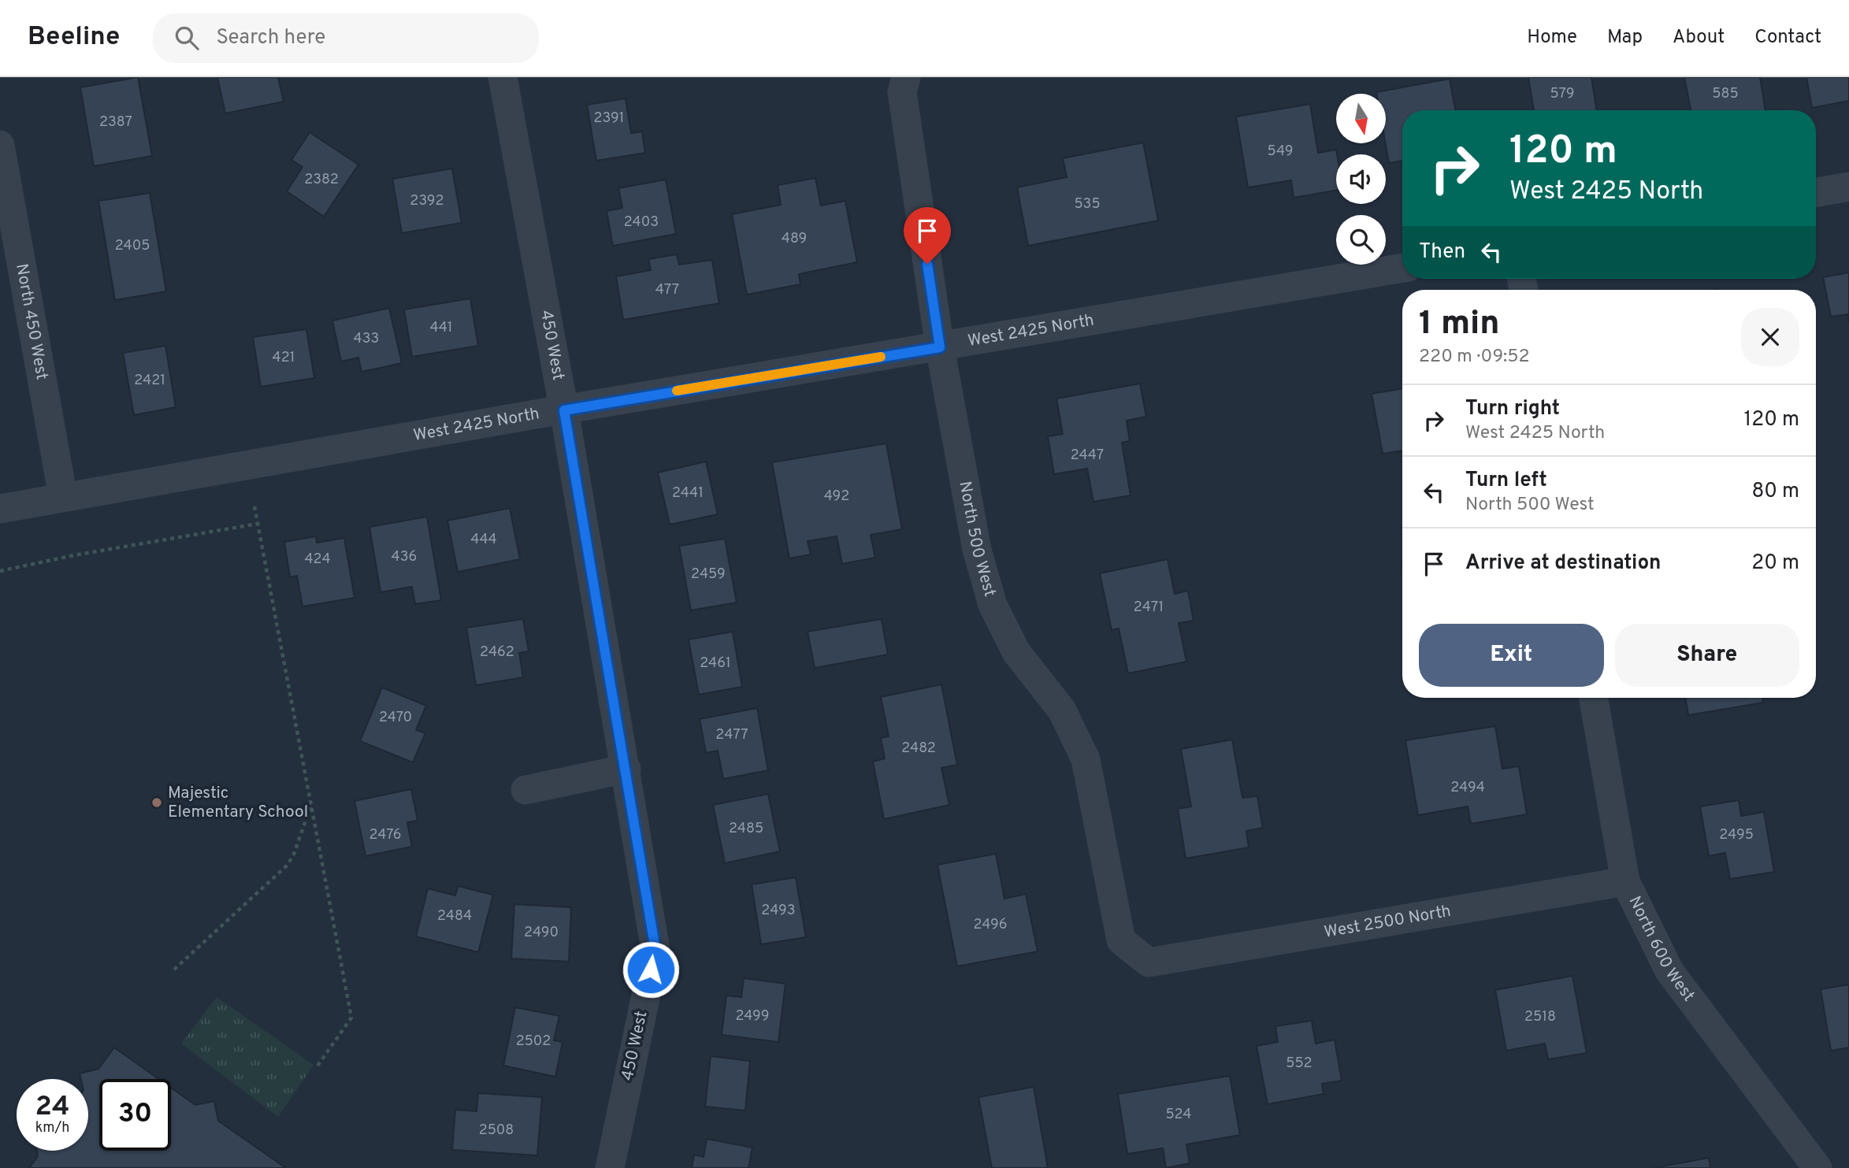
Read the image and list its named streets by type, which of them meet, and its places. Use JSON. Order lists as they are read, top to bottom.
{
  "streets": {
    "street": [
      "North 450 West",
      "West 2425 North",
      "450 West",
      "North 500 West",
      "West 2500 North",
      "North 600 West"
    ]
  },
  "crossings": [
    ["North 450 West", "West 2425 North"],
    ["West 2425 North", "450 West"],
    ["West 2425 North", "North 500 West"],
    ["North 500 West", "West 2500 North"],
    ["West 2500 North", "North 600 West"]
  ],
  "places": ["Majestic Elementary School"],
  "house_numbers": [
    "579",
    "585",
    "2391",
    "2387",
    "549",
    "2382",
    "2392",
    "535",
    "2403",
    "489",
    "2405",
    "477",
    "441",
    "433",
    "421",
    "2421",
    "2447",
    "2441",
    "492",
    "444",
    "436",
    "424",
    "2459",
    "2471",
    "2462",
    "2461",
    "2470",
    "2477",
    "2482",
    "2494",
    "2485",
    "2476",
    "2495",
    "2493",
    "2484",
    "2496",
    "2490",
    "2499",
    "2518",
    "2502",
    "552",
    "524",
    "2508"
  ],
  "north": "bottom",
  "page": {
    "header": "Beeline",
    "search": "Search here",
    "nav": [
      "Home",
      "Map",
      "About",
      "Contact"
    ],
    "turn": ["120 m", "West 2425 North"],
    "then": "Then",
    "heading": ["1 min", "220 m · 09:52"],
    "list": [
      {
        "name": "Turn right",
        "note": "West 2425 North",
        "value": "120 m"
      },
      {
        "name": "Turn left",
        "note": "North 500 West",
        "value": "80 m"
      },
      {
        "name": "Arrive at destination",
        "value": "20 m"
      }
    ],
    "buttons": ["Exit", "Share"],
    "speed": "24 km/h",
    "limit": "30"
  }
}
